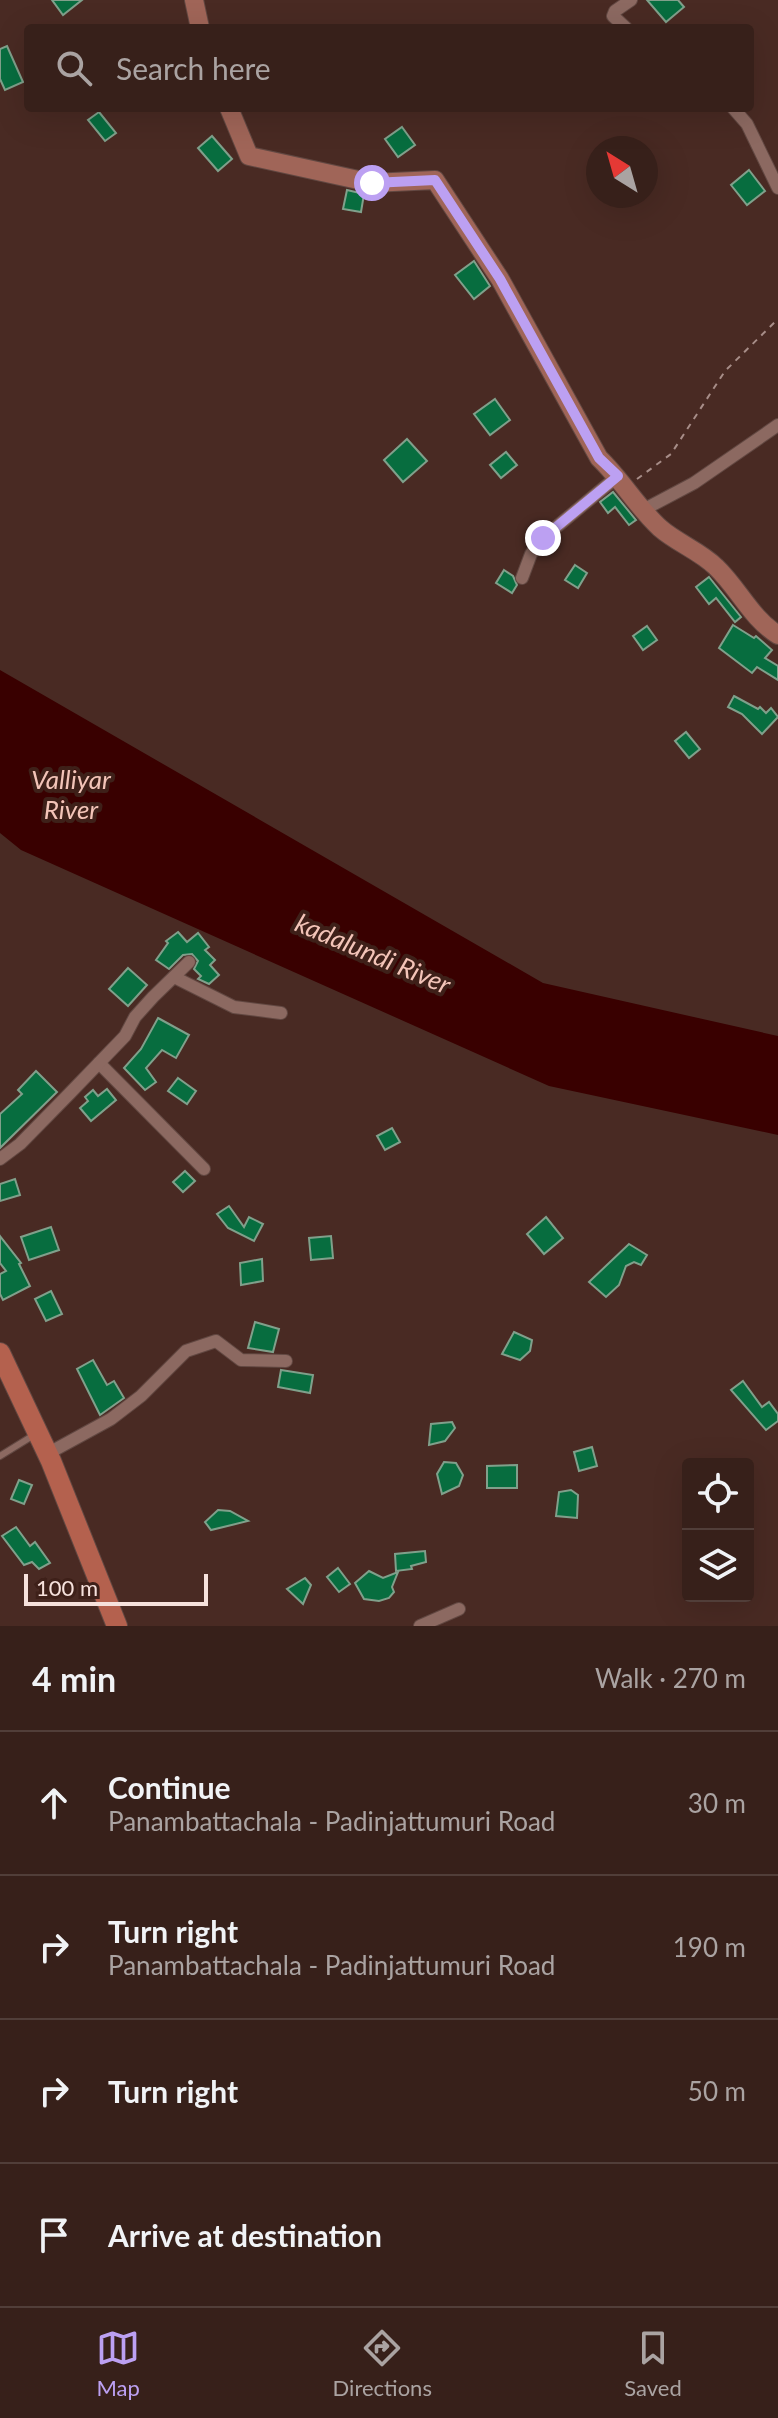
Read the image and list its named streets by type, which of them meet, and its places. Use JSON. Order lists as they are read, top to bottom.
{
  "water": ["Valliyar River", "kadalundi River"],
  "scale_bar": "100 m",
  "north": "top left",
  "page": {
    "search": "Search here",
    "scale": "100 m",
    "heading": ["4 min", "Walk · 270 m"],
    "list": [
      ["Continue", "Panambattachala - Padinjattumuri Road", "30 m"],
      ["Turn right", "Panambattachala - Padinjattumuri Road", "190 m"],
      ["Turn right", "50 m"],
      "Arrive at destination"
    ],
    "nav": ["Map", "Directions", "Saved"]
  }
}
